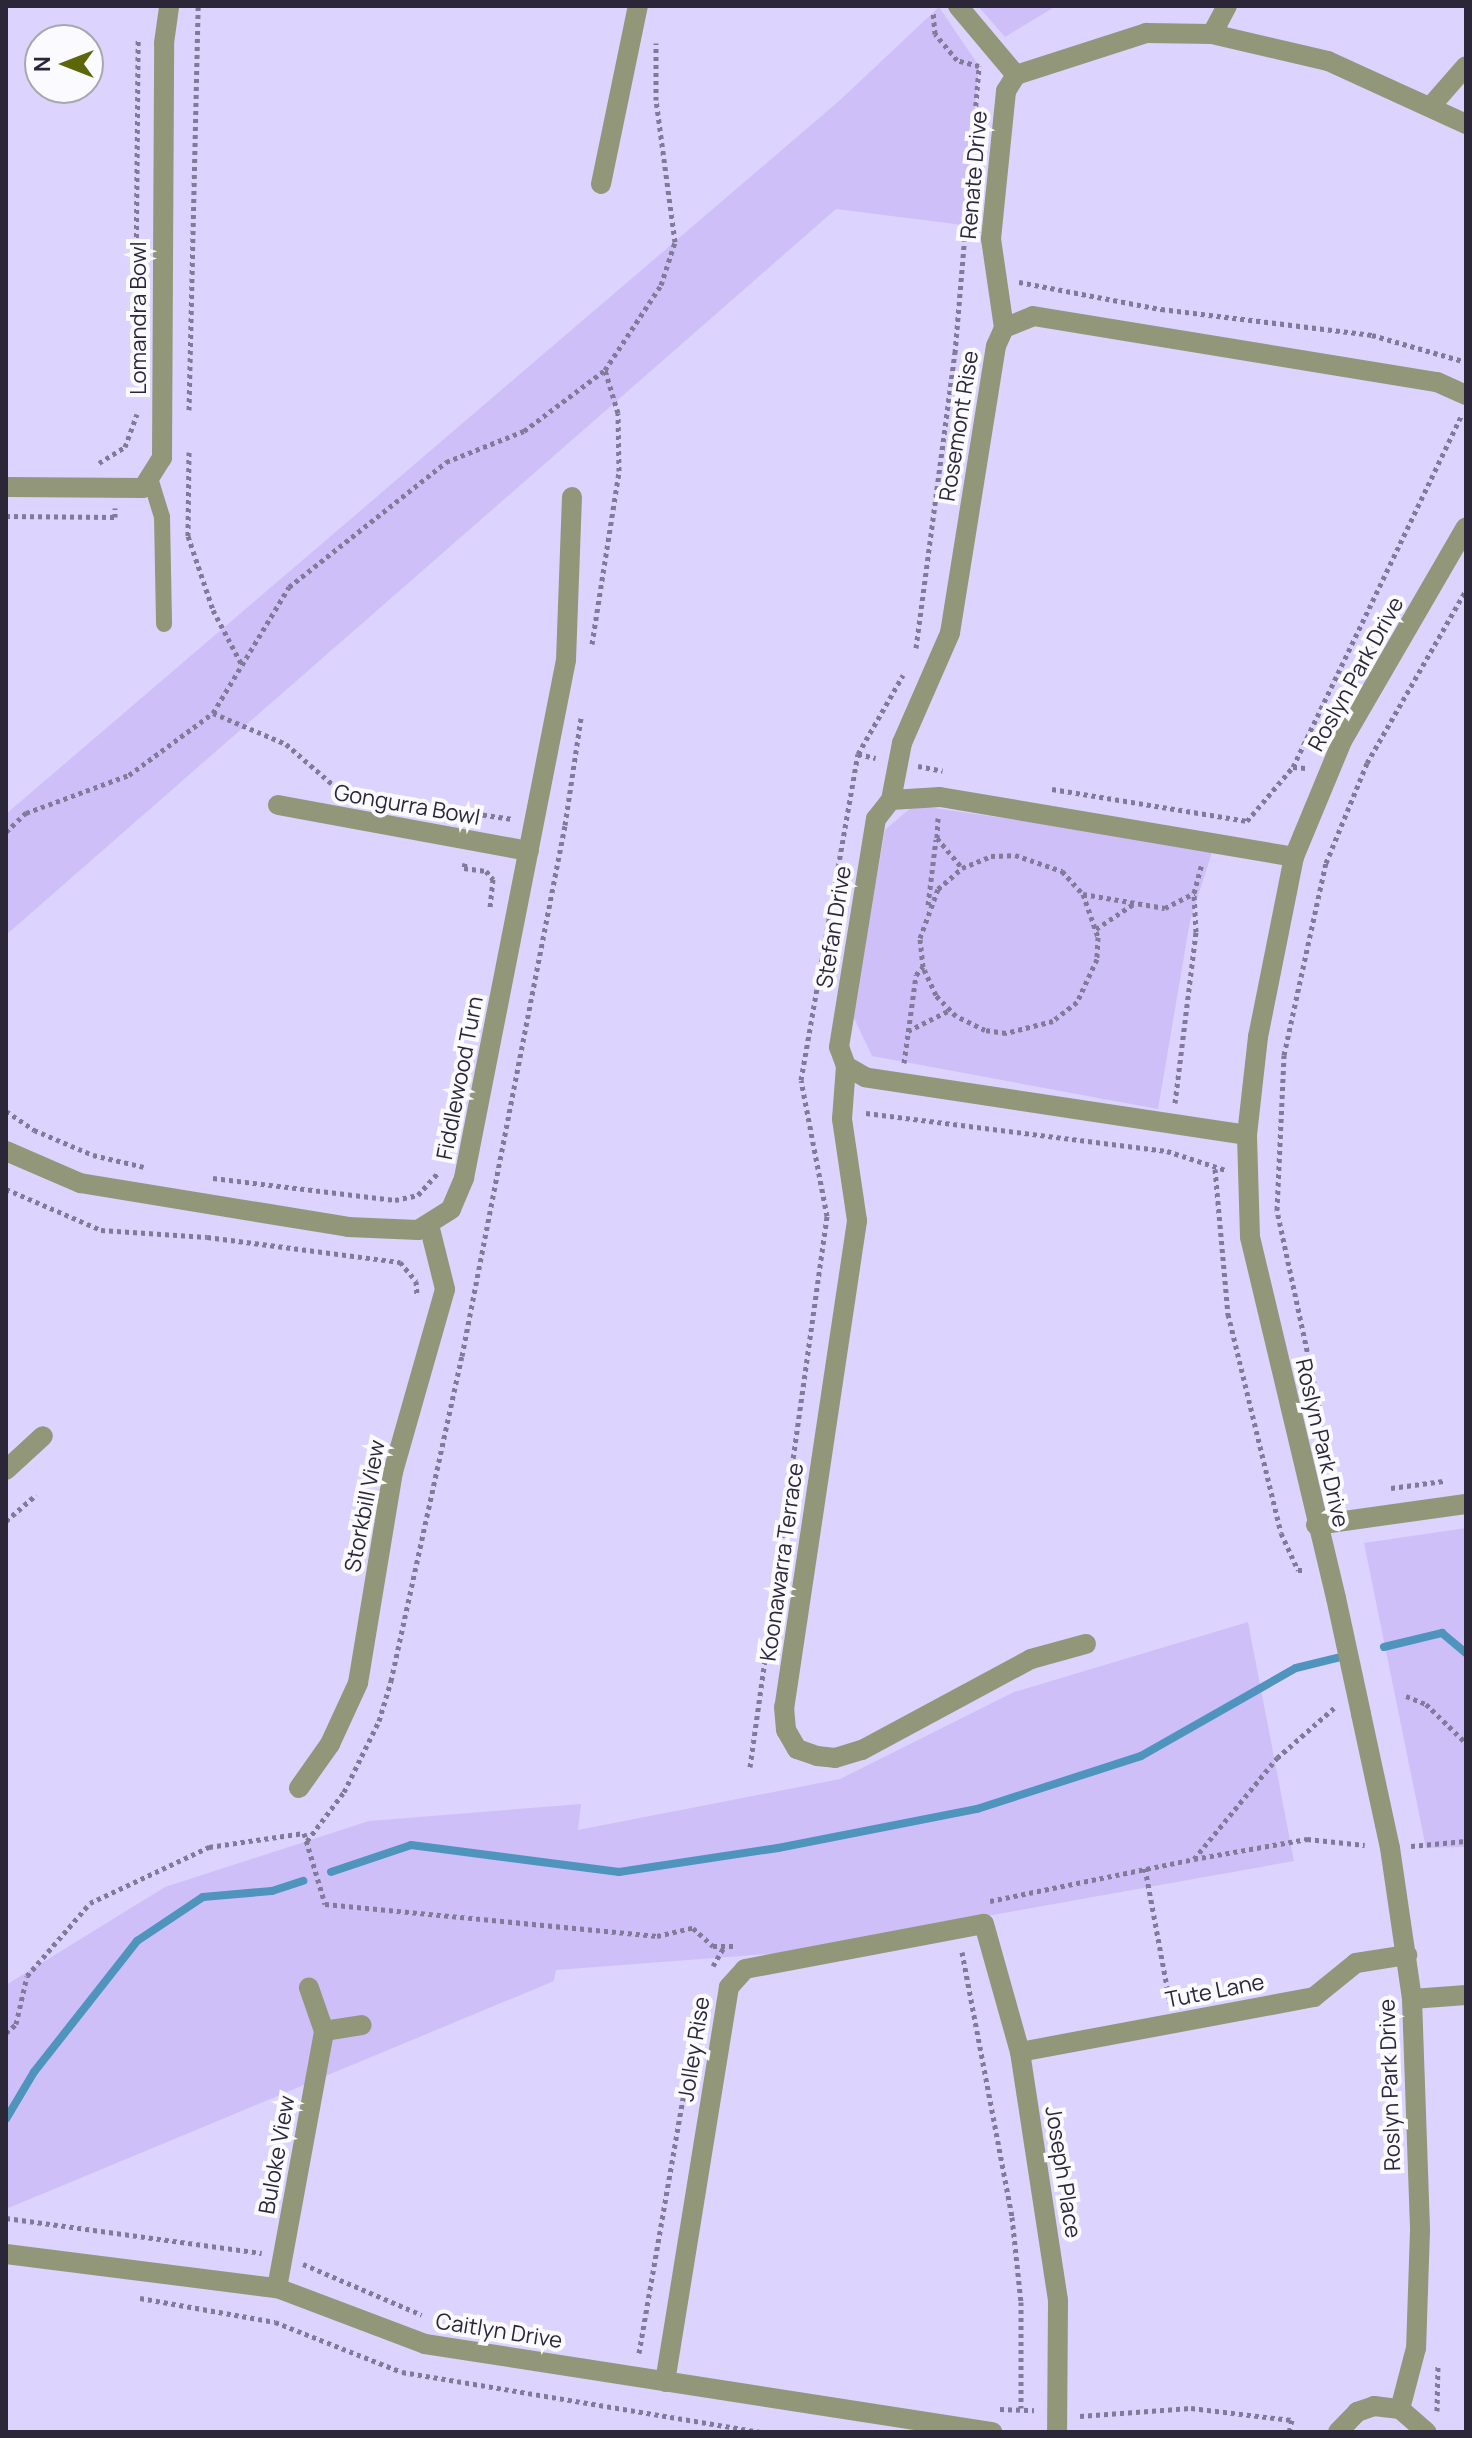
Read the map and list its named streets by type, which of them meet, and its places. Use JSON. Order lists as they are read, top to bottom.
{
  "streets": {
    "street": [
      "Renate Drive",
      "Lomandra Bowl",
      "Rosemont Rise",
      "Roslyn Park Drive",
      "Gongurra Bowl",
      "Stefan Drive",
      "Fiddlewood Turn",
      "Storkbill View",
      "Koonawarra Terrace",
      "Tute Lane",
      "Jolley Rise",
      "Buloke View",
      "Joseph Place",
      "Caitlyn Drive"
    ]
  },
  "crossings": [
    ["Renate Drive", "Rosemont Rise"],
    ["Rosemont Rise", "Stefan Drive"],
    ["Roslyn Park Drive", "Tute Lane"],
    ["Gongurra Bowl", "Fiddlewood Turn"],
    ["Stefan Drive", "Koonawarra Terrace"],
    ["Fiddlewood Turn", "Storkbill View"],
    ["Tute Lane", "Joseph Place"],
    ["Jolley Rise", "Joseph Place"],
    ["Jolley Rise", "Caitlyn Drive"],
    ["Buloke View", "Caitlyn Drive"]
  ],
  "north": "left"
}
